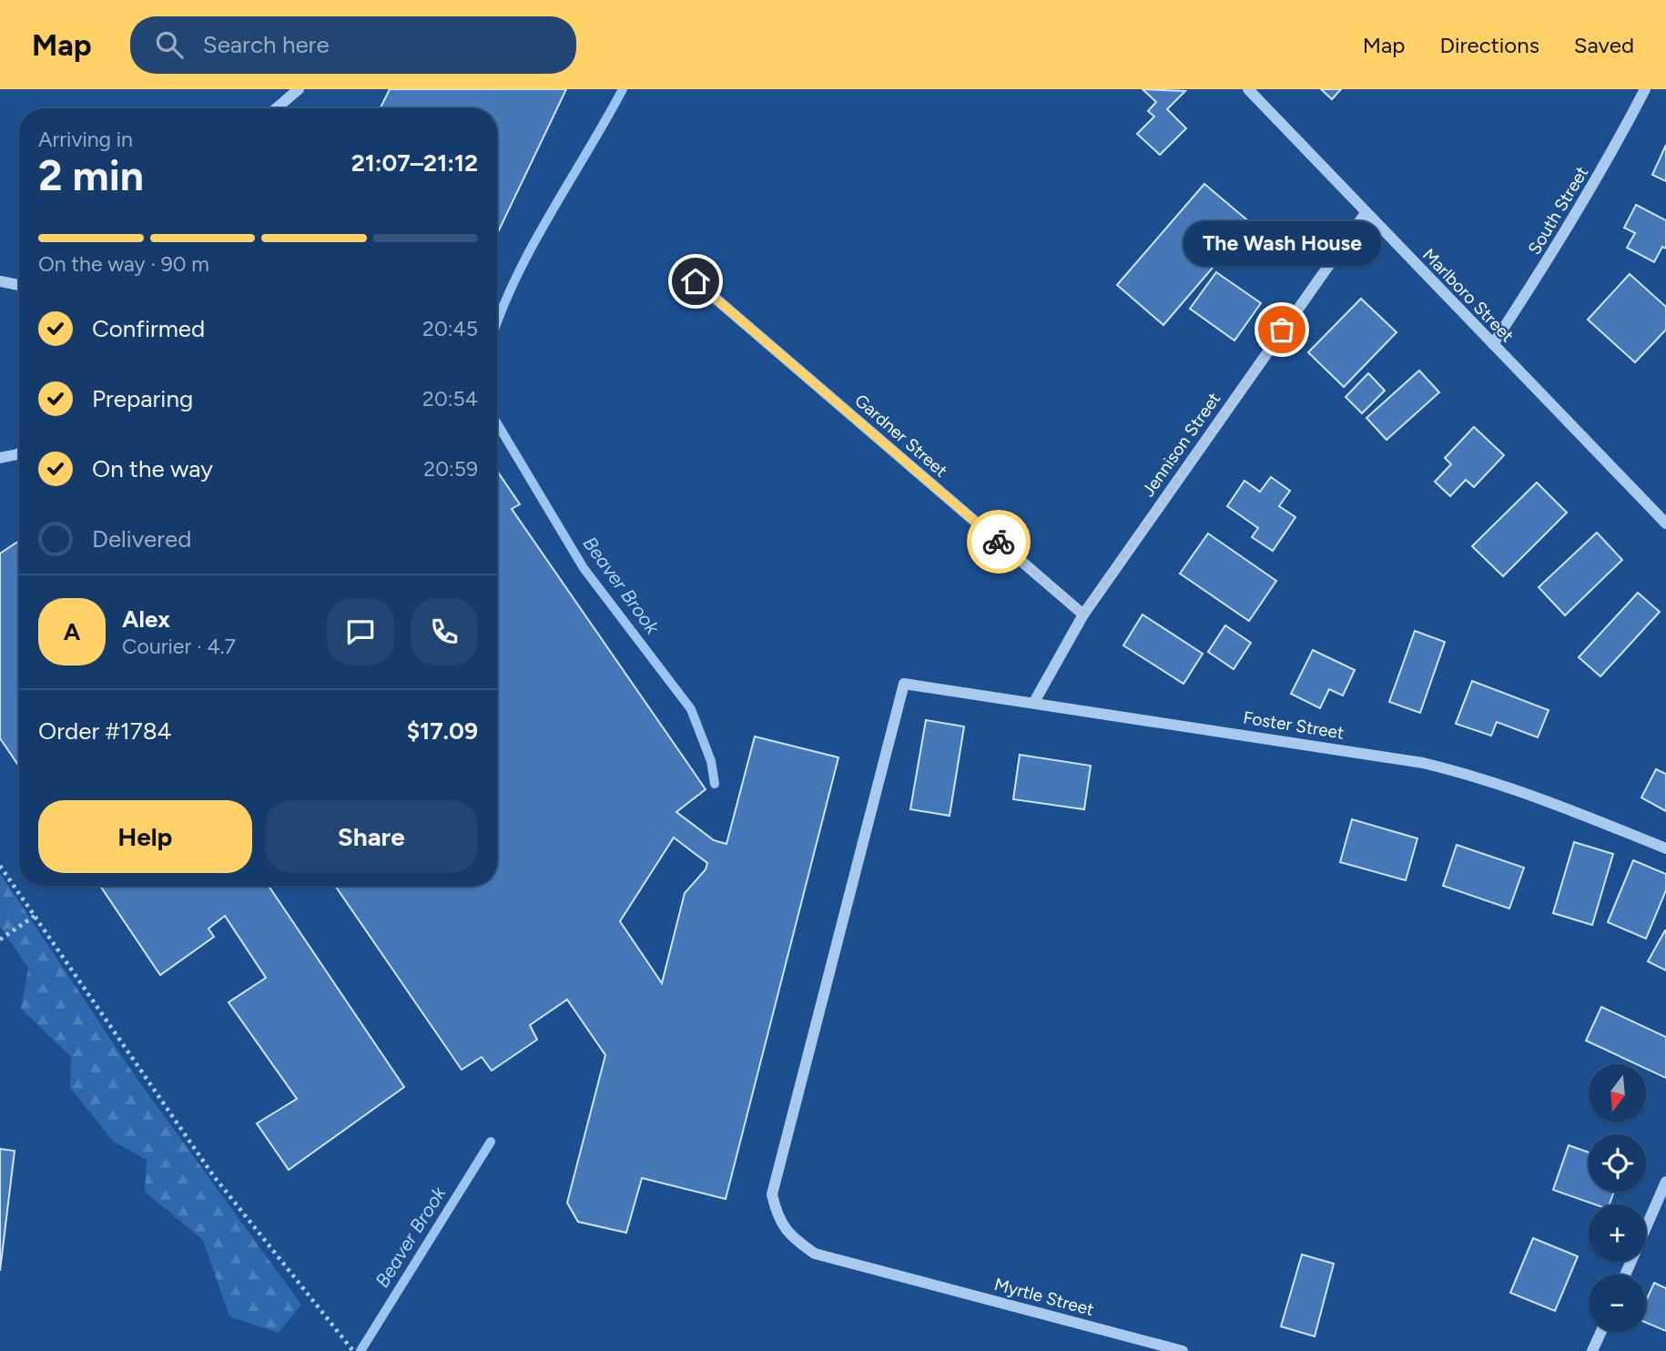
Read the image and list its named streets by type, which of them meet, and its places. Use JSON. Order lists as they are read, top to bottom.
{
  "streets": {
    "street": [
      "South Street",
      "Marlboro Street",
      "Gardner Street",
      "Jennison Street",
      "Foster Street",
      "Myrtle Street"
    ]
  },
  "crossings": [
    ["South Street", "Marlboro Street"],
    ["Marlboro Street", "Jennison Street"],
    ["Gardner Street", "Jennison Street"],
    ["Jennison Street", "Foster Street"],
    ["Foster Street", "Myrtle Street"]
  ],
  "water": ["Beaver Brook"],
  "places": ["The Wash House"],
  "north": "bottom",
  "page": {
    "header": "Map",
    "search": "Search here",
    "nav": ["Map", "Directions", "Saved"],
    "heading": ["2 min", "Arriving in", "21:07–21:12"],
    "panel": [
      "Alex",
      "Courier · 4.7",
      "Order #1784",
      "$17.09"
    ],
    "bar": "On the way · 90 m",
    "bubble": "The Wash House",
    "list": [
      ["Confirmed", "20:45"],
      ["Preparing", "20:54"],
      ["On the way", "20:59"],
      "Delivered"
    ],
    "round": "A",
    "buttons": ["Help", "Share"],
    "map_buttons": ["+", "−"]
  }
}
